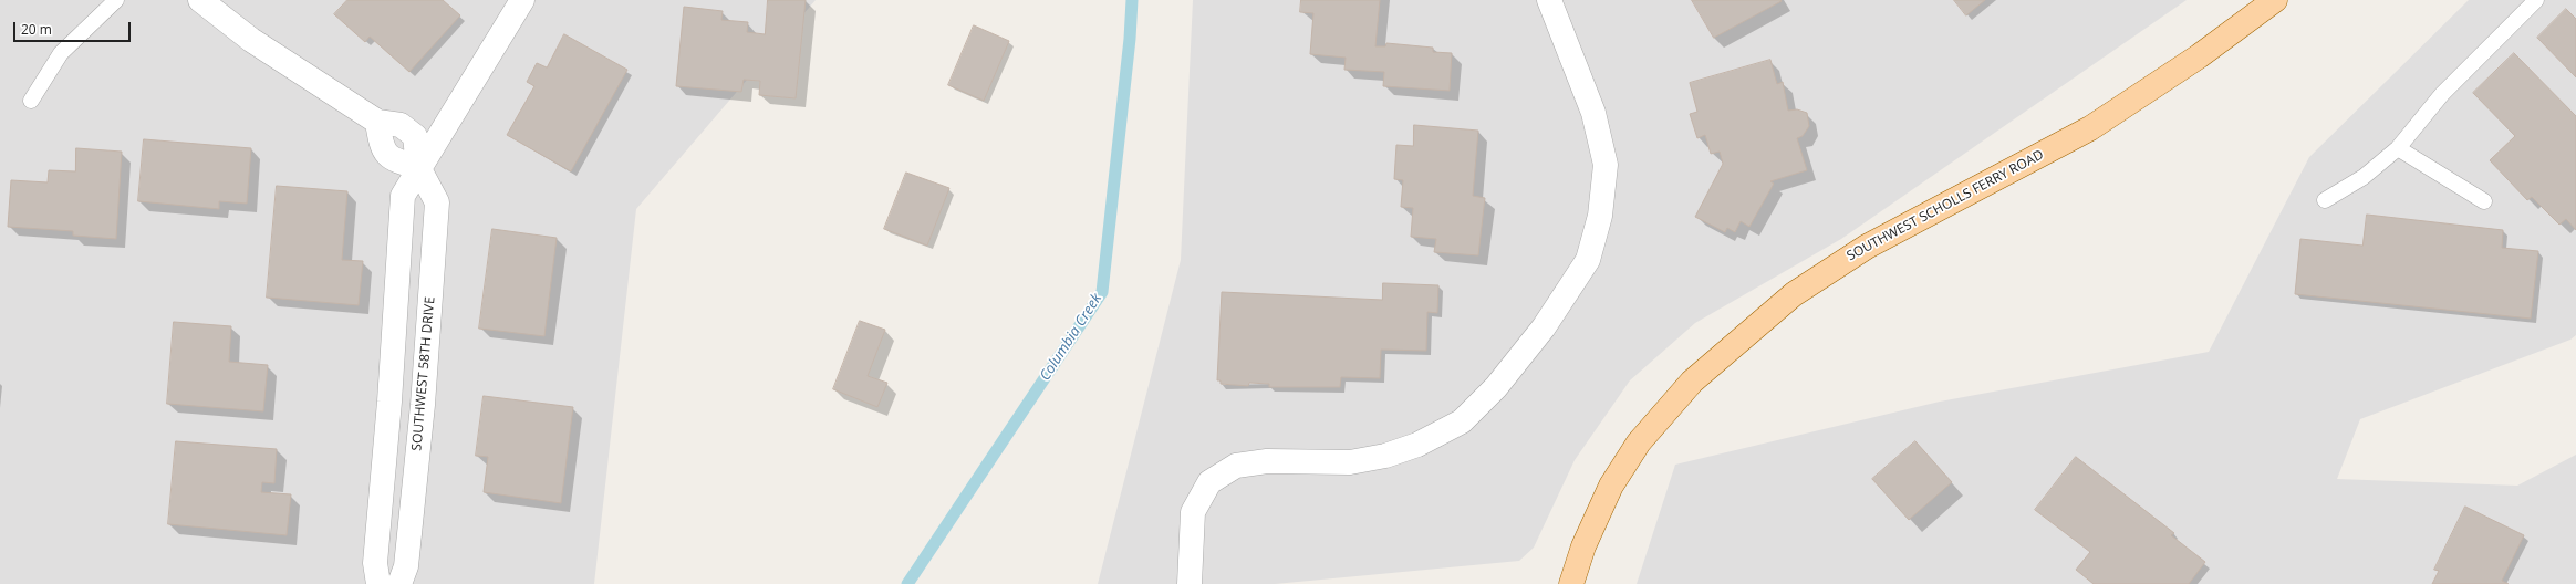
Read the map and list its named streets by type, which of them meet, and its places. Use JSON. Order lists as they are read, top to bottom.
{
  "streets": {
    "main road": ["SOUTHWEST SCHOLLS FERRY ROAD"],
    "street": ["SOUTHWEST 58TH DRIVE"]
  },
  "water": ["Columbia Creek"],
  "scale_bar": "20 m"
}
